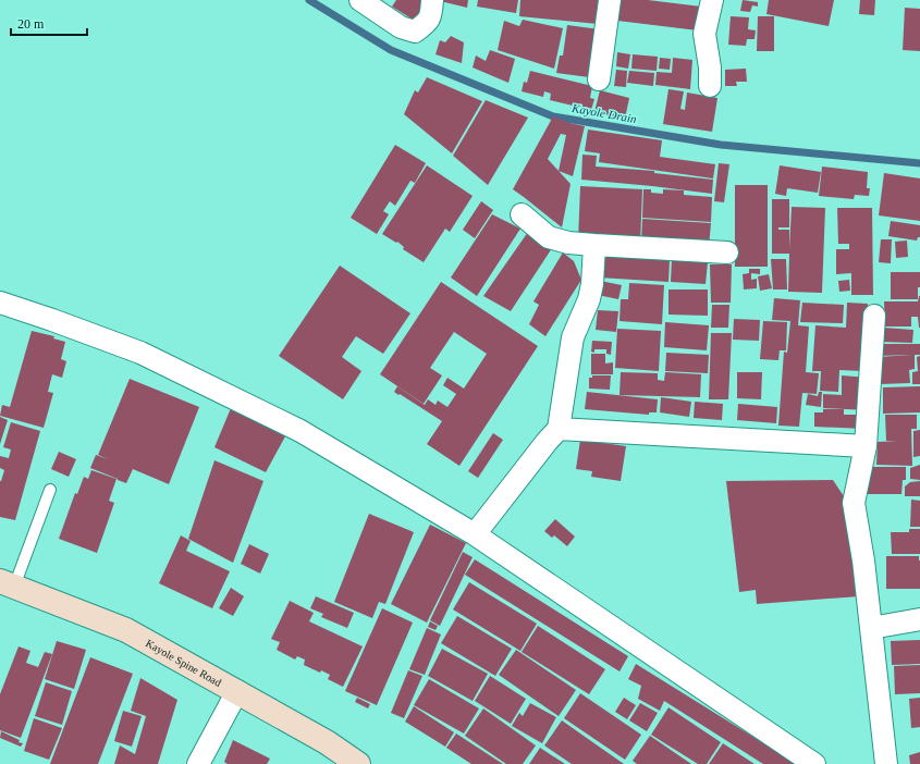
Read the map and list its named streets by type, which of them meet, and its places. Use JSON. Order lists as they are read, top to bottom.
{
  "streets": {
    "main road": ["Kayole Spine Road"]
  },
  "water": ["Kayole Drain"],
  "scale_bar": "20 m"
}
